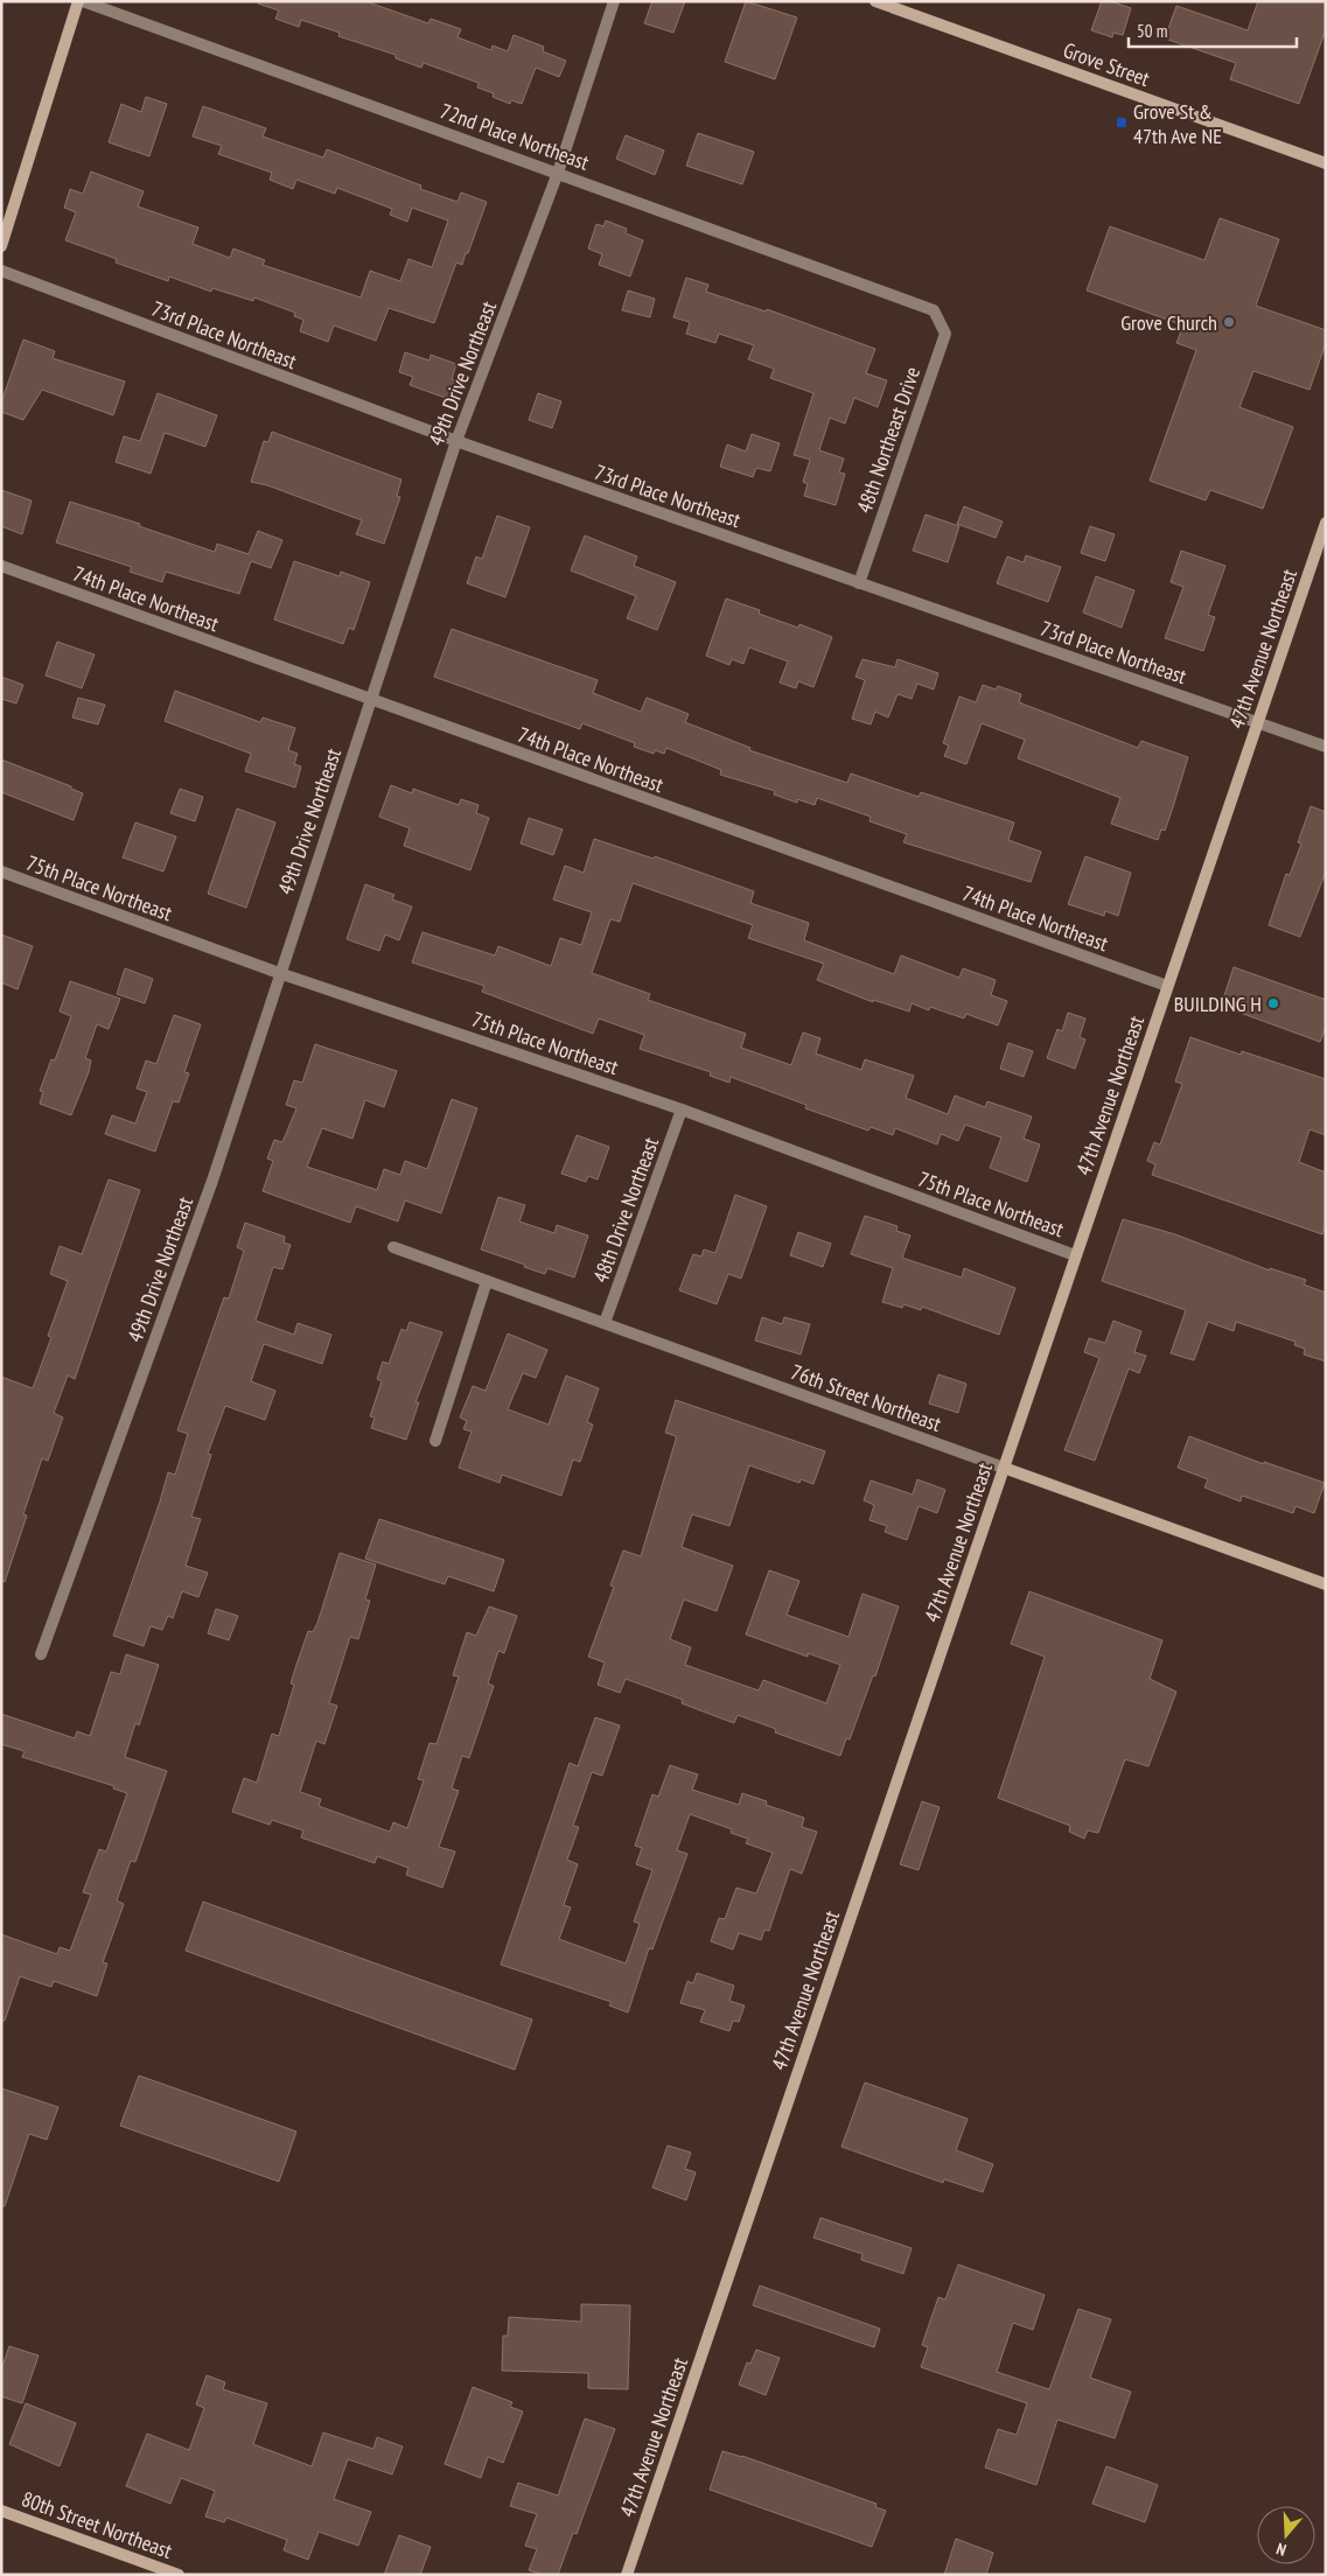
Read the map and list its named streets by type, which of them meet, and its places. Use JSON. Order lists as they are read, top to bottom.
{
  "streets": {
    "street": [
      "Grove Street",
      "72nd Place Northeast",
      "73rd Place Northeast",
      "49th Drive Northeast",
      "48th Northeast Drive",
      "74th Place Northeast",
      "47th Avenue Northeast",
      "75th Place Northeast",
      "48th Drive Northeast",
      "76th Street Northeast",
      "80th Street Northeast"
    ]
  },
  "crossings": [
    ["72nd Place Northeast", "49th Drive Northeast"],
    ["72nd Place Northeast", "48th Northeast Drive"],
    ["73rd Place Northeast", "49th Drive Northeast"],
    ["73rd Place Northeast", "48th Northeast Drive"],
    ["73rd Place Northeast", "47th Avenue Northeast"],
    ["49th Drive Northeast", "74th Place Northeast"],
    ["49th Drive Northeast", "75th Place Northeast"],
    ["74th Place Northeast", "47th Avenue Northeast"],
    ["47th Avenue Northeast", "75th Place Northeast"],
    ["47th Avenue Northeast", "76th Street Northeast"],
    ["75th Place Northeast", "48th Drive Northeast"],
    ["48th Drive Northeast", "76th Street Northeast"]
  ],
  "places": {
    "transit": ["Grove St & 47th Ave NE"],
    "other": ["Grove Church", "BUILDING H"]
  },
  "scale_bar": "50 m",
  "north": "bottom"
}
